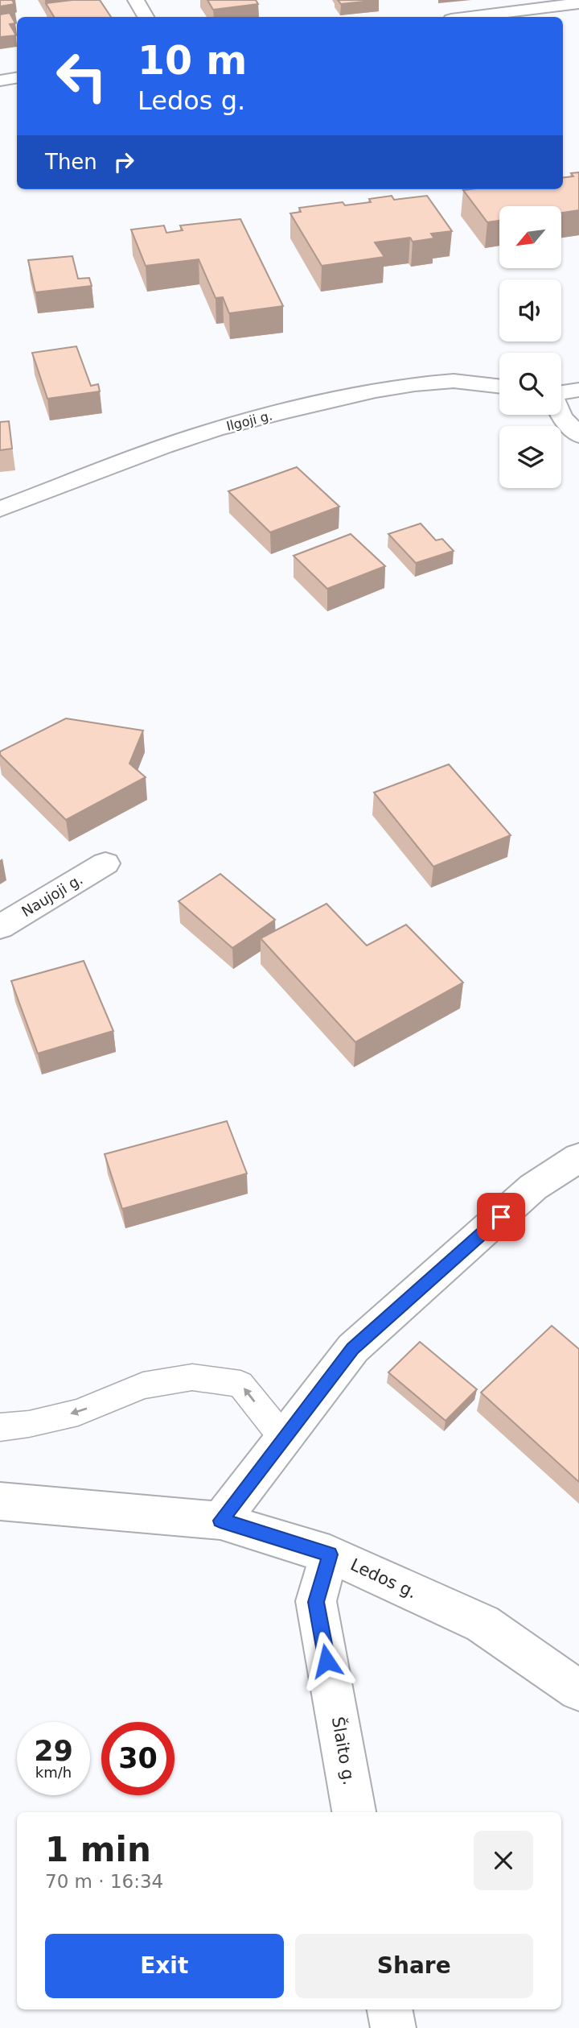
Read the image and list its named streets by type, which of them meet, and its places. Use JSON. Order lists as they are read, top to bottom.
{
  "streets": {
    "street": [
      "Ilgoji g.",
      "Naujoji g.",
      "Ledos g.",
      "Šlaito g."
    ]
  },
  "crossings": [
    ["Ledos g.", "Šlaito g."]
  ],
  "north": "bottom left",
  "page": {
    "turn": ["10 m", "Ledos g."],
    "then": "Then",
    "speed": "29 km/h",
    "limit": "30",
    "heading": ["1 min", "70 m · 16:34"],
    "buttons": ["Exit", "Share"]
  }
}
